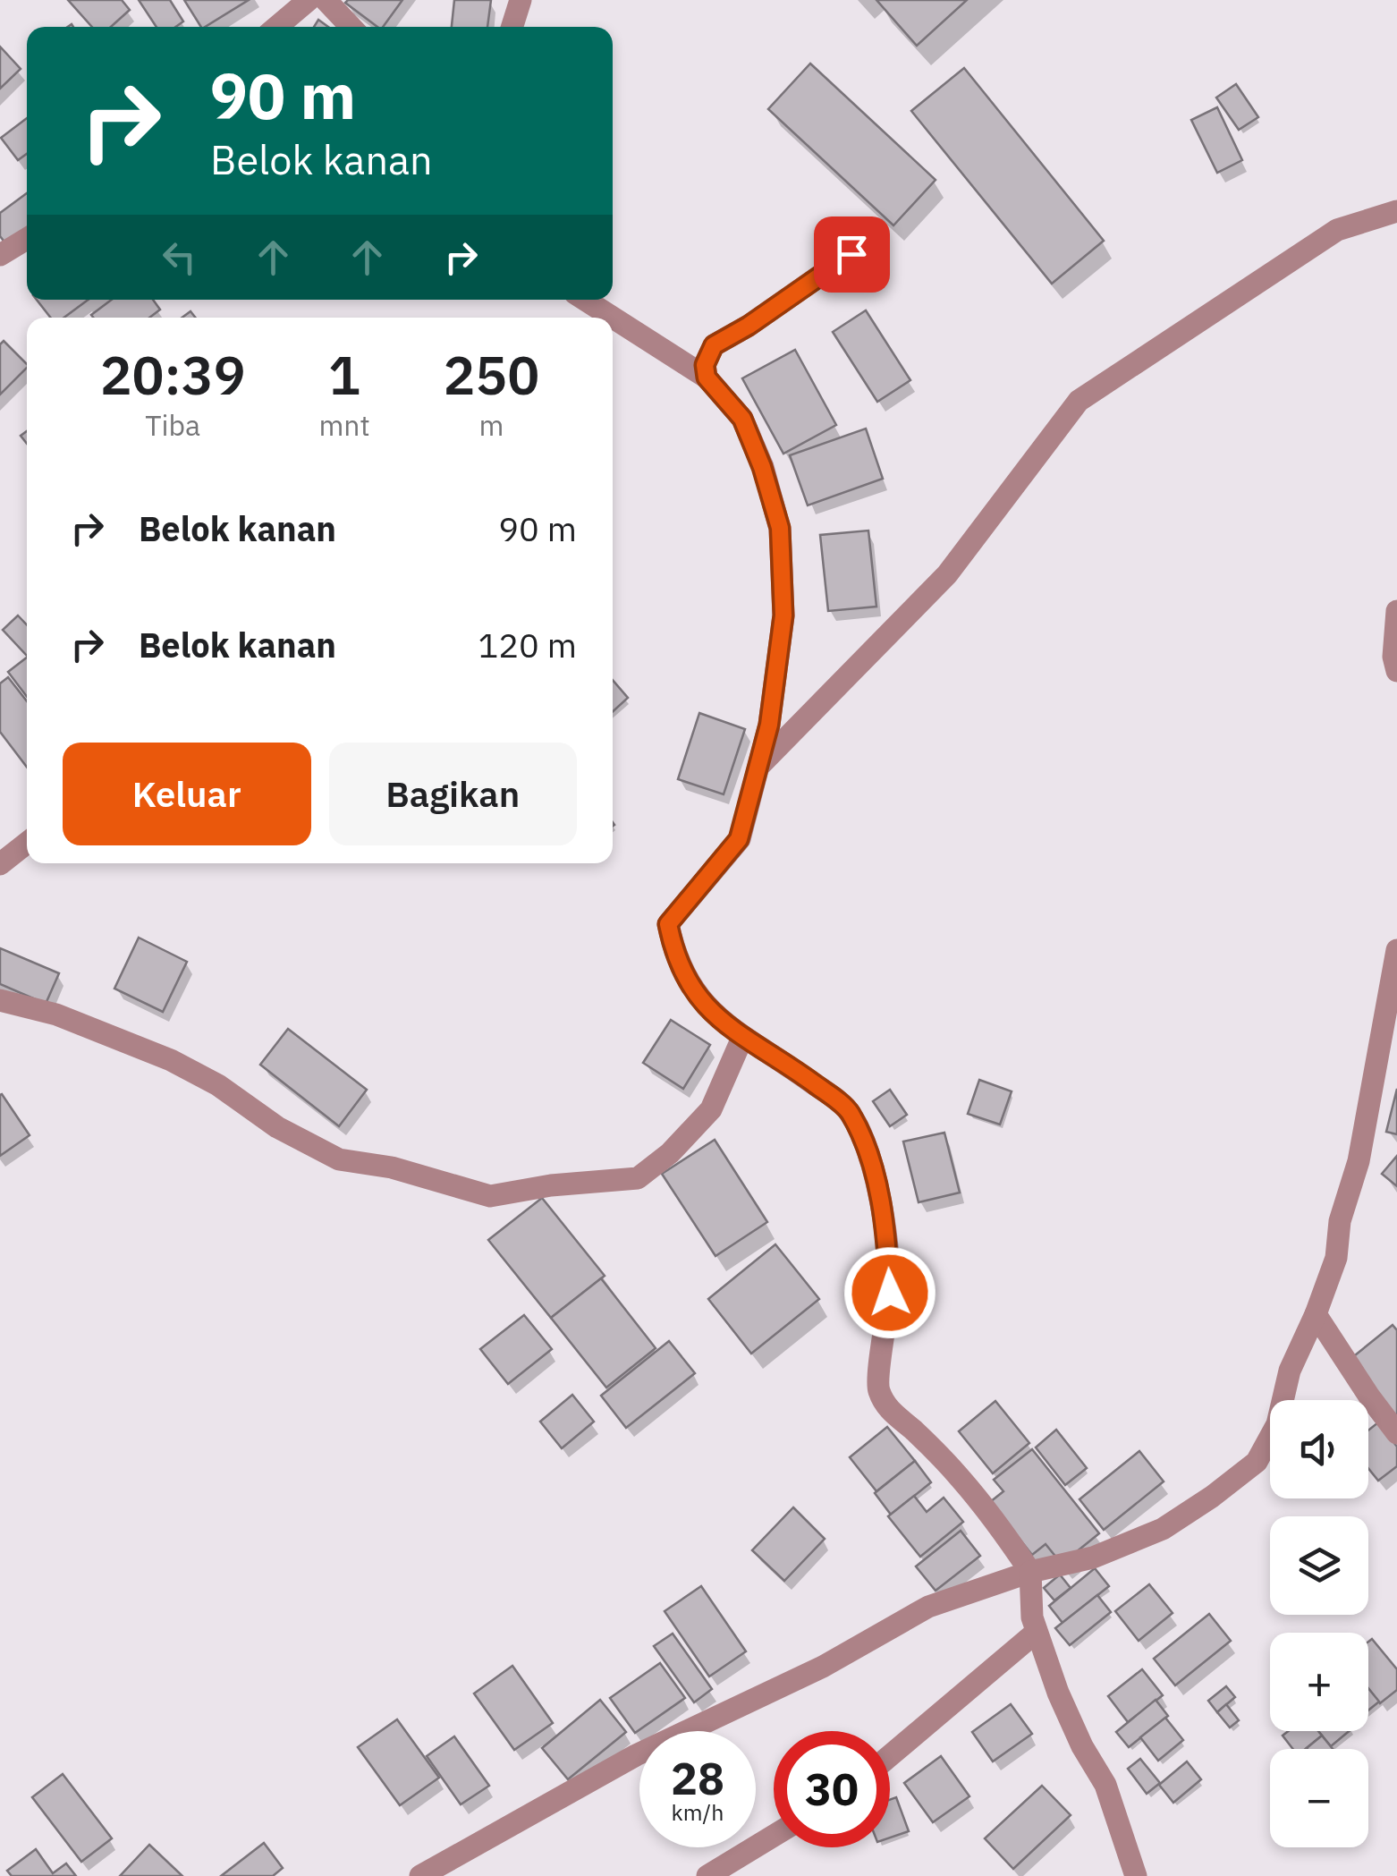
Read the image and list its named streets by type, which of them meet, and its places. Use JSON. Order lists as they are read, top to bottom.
{
  "page": {
    "turn": ["90 m", "Belok kanan"],
    "eta": [
      "20:39",
      "Tiba",
      "1",
      "mnt",
      "250",
      "m"
    ],
    "list": [
      {
        "name": "Belok kanan",
        "value": "90 m"
      },
      {
        "name": "Belok kanan",
        "value": "120 m"
      }
    ],
    "buttons": ["Keluar", "Bagikan"],
    "map_buttons": ["+", "−"],
    "speed": "28 km/h",
    "limit": "30"
  }
}
